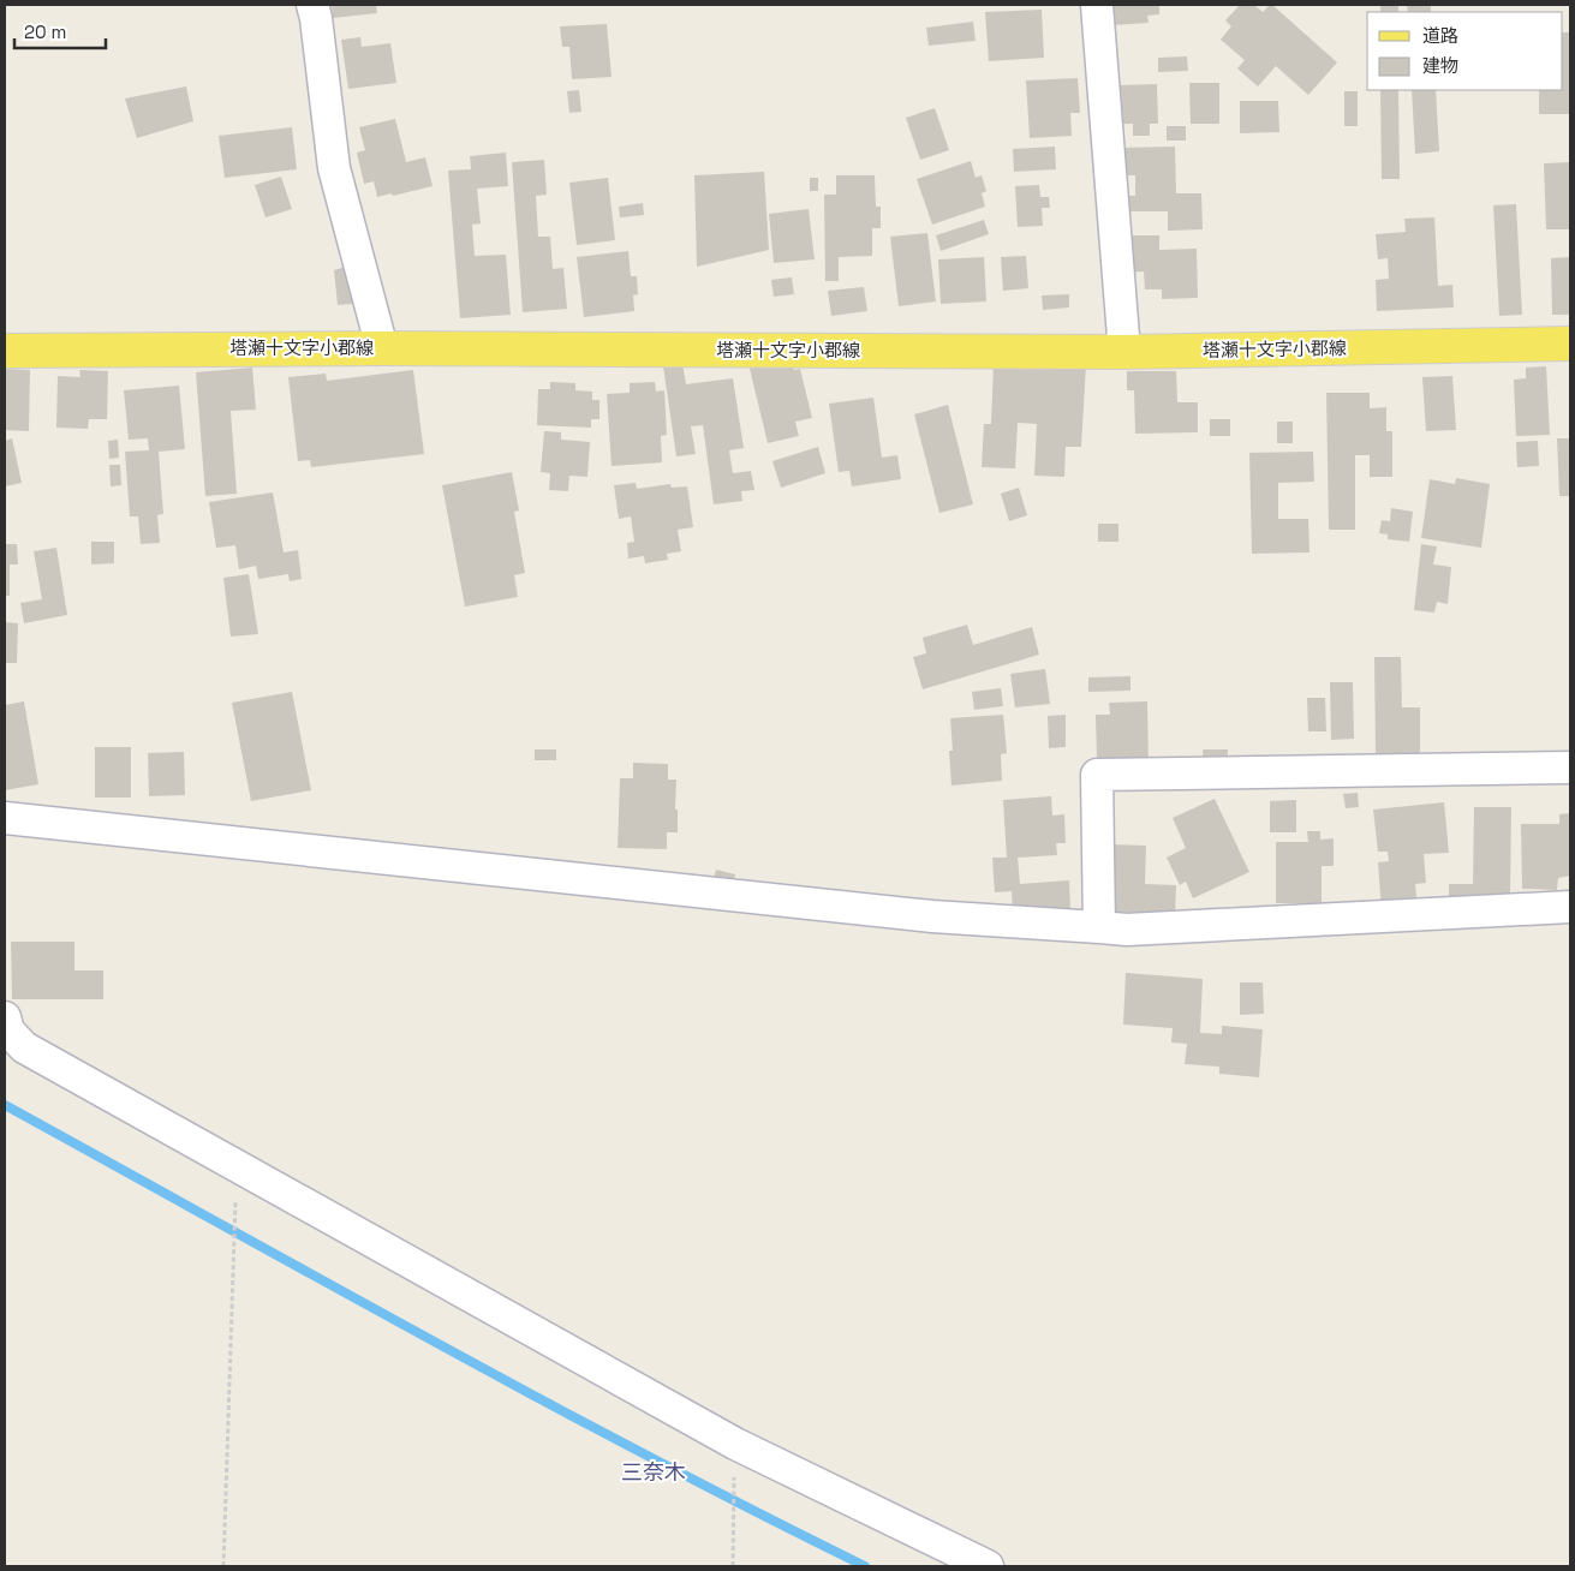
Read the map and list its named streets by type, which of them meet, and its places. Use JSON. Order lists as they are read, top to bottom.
{
  "streets": {
    "main road": ["塔瀬十文字小郡線"]
  },
  "districts": ["三奈木"],
  "legend": ["道路", "建物"],
  "scale_bar": "20 m"
}
